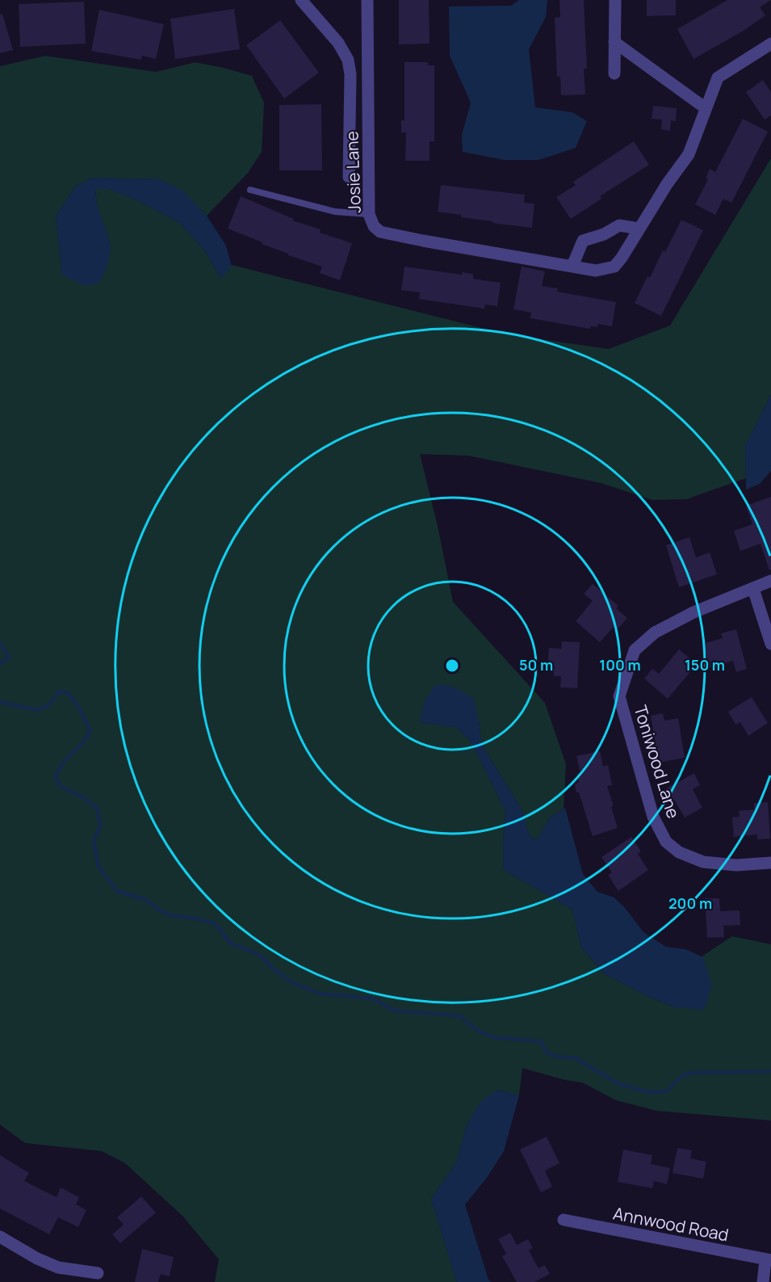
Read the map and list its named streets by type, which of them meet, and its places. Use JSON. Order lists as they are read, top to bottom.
{
  "streets": {
    "street": ["Josie Lane", "Toniwood Lane", "Annwood Road"]
  },
  "rings": [
    "50 m",
    "100 m",
    "150 m",
    "200 m"
  ]
}
